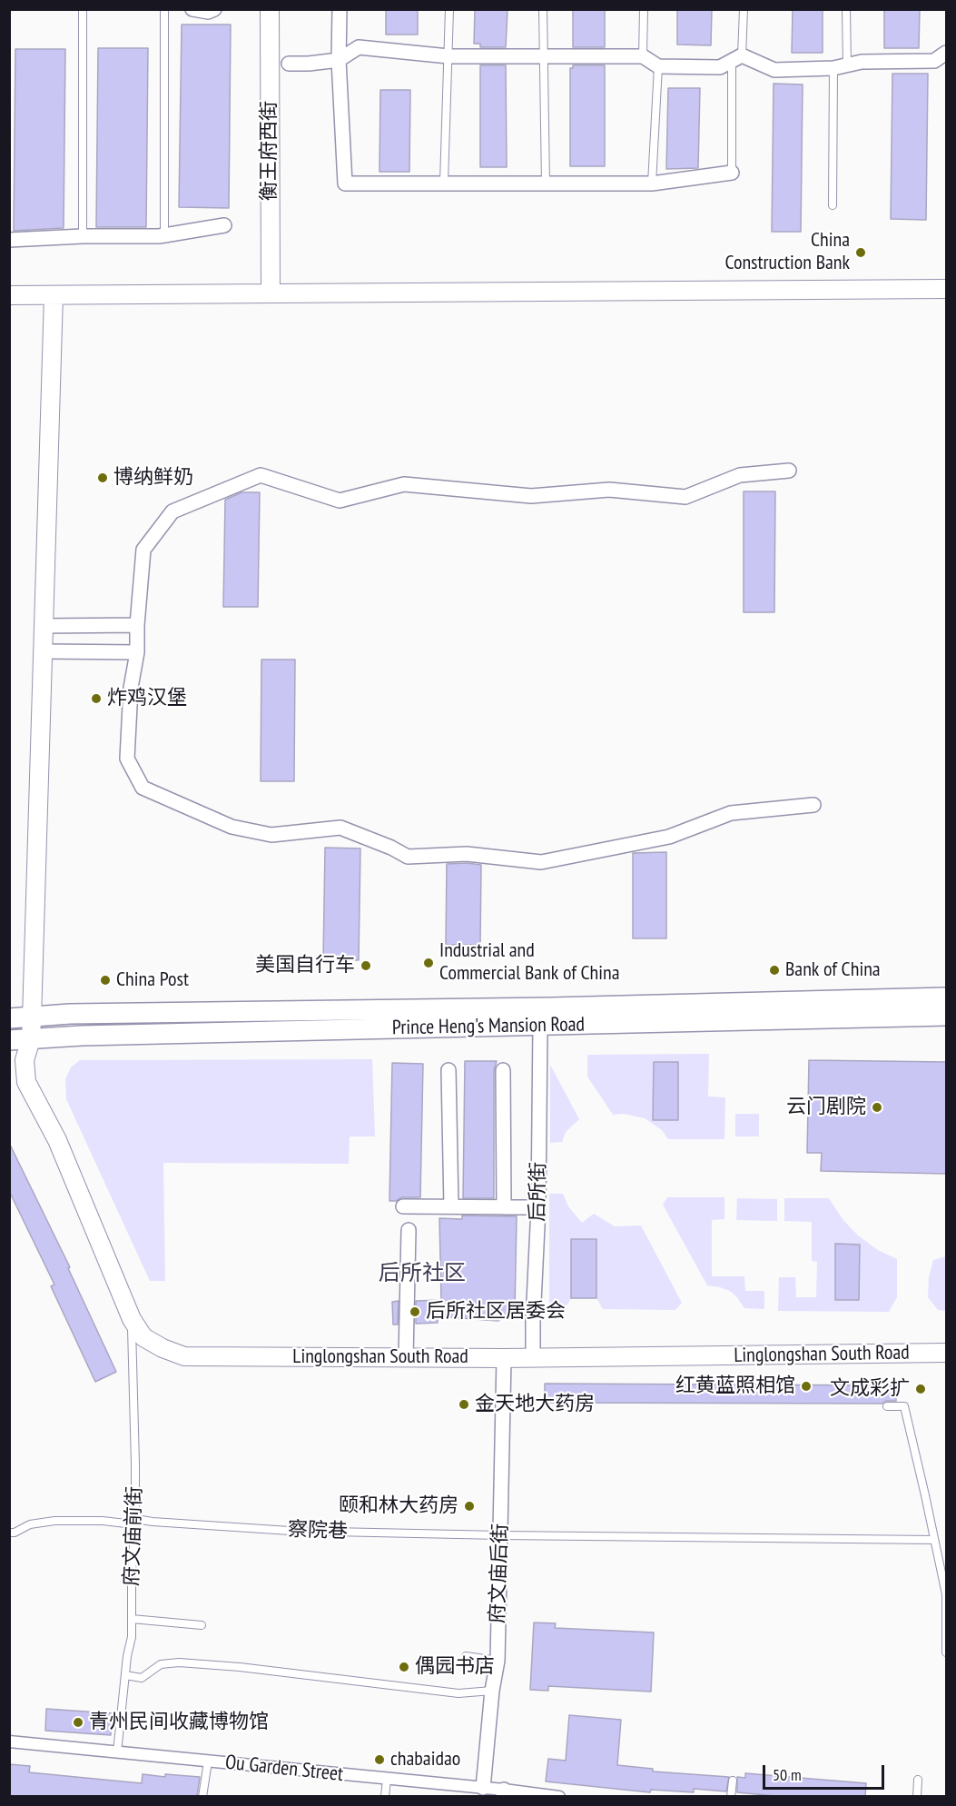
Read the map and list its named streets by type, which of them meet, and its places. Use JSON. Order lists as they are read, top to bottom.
{
  "streets": {
    "main road": ["Prince Heng's Mansion Road"],
    "street": [
      "衡王府西街",
      "后所街",
      "Linglongshan South Road",
      "府文庙后街",
      "Ou Garden Street"
    ],
    "lane": ["察院巷", "府文庙前街"]
  },
  "crossings": [
    ["Prince Heng's Mansion Road", "后所街"],
    ["Prince Heng's Mansion Road", "Linglongshan South Road"],
    ["后所街", "Linglongshan South Road"],
    ["Linglongshan South Road", "府文庙前街"],
    ["Linglongshan South Road", "府文庙后街"],
    ["察院巷", "府文庙前街"],
    ["察院巷", "府文庙后街"],
    ["府文庙前街", "Ou Garden Street"],
    ["府文庙后街", "Ou Garden Street"]
  ],
  "districts": ["后所社区"],
  "places": [
    "China Construction Bank",
    "博纳鲜奶",
    "炸鸡汉堡",
    "Industrial and Commercial Bank of China",
    "美国自行车",
    "Bank of China",
    "China Post",
    "云门剧院",
    "后所社区居委会",
    "红黄蓝照相馆",
    "文成彩扩",
    "金天地大药房",
    "颐和林大药房",
    "偶园书店",
    "青州民间收藏博物馆",
    "chabaidao"
  ],
  "scale_bar": "50 m"
}
